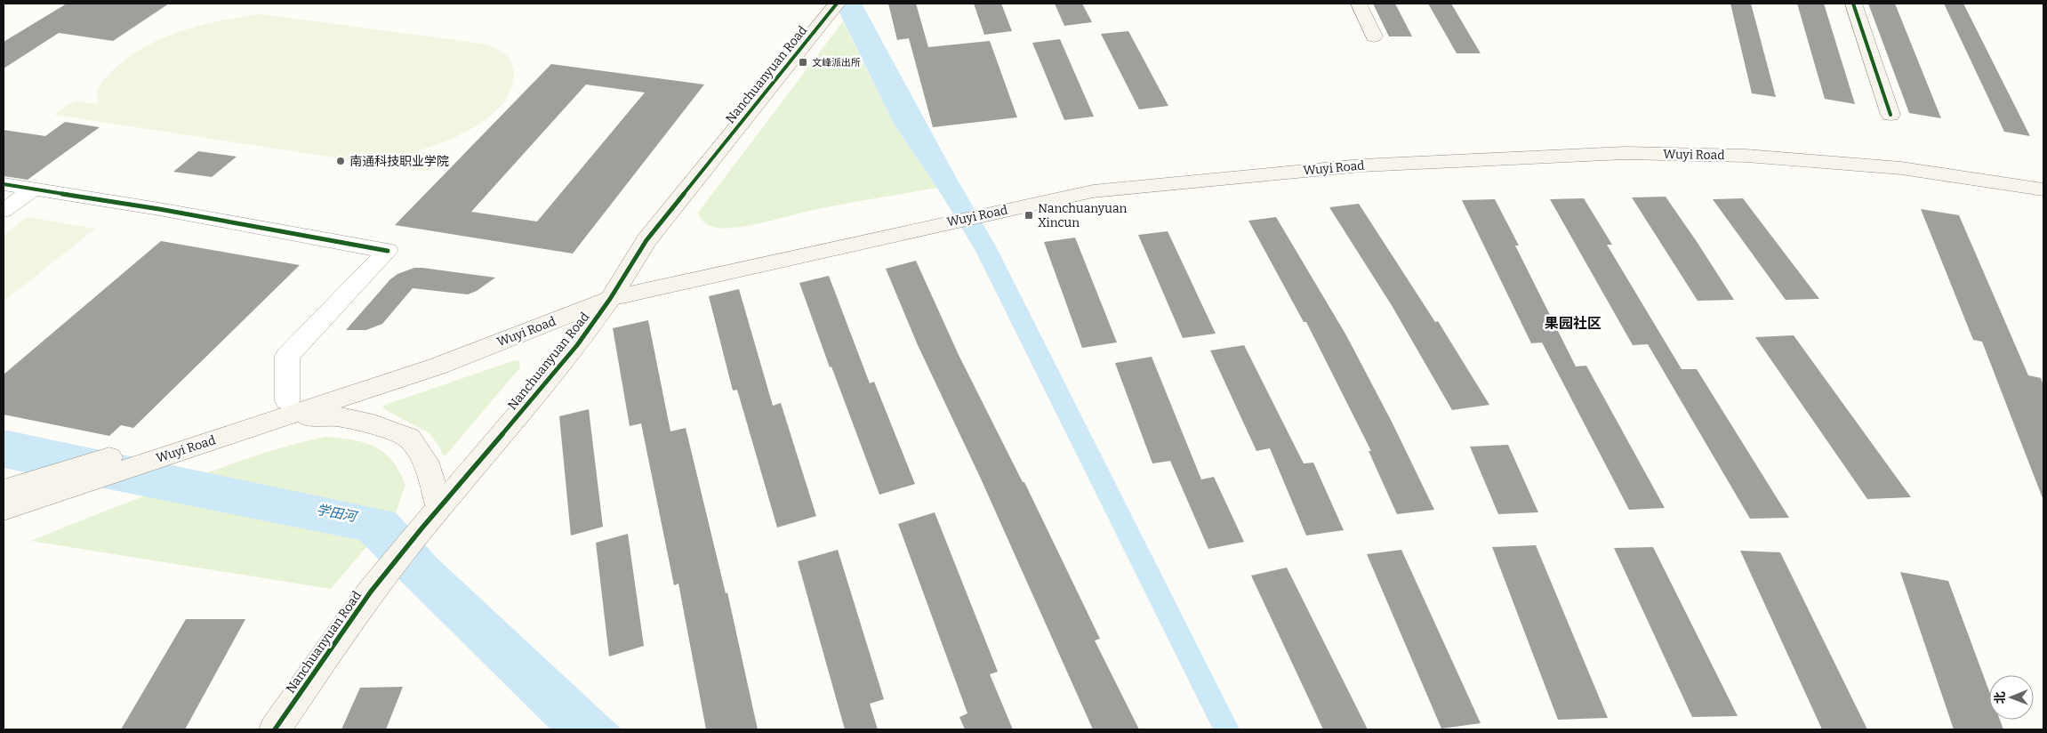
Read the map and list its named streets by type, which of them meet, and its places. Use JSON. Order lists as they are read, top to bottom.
{
  "streets": {
    "main road": ["Nanchuanyuan Road", "Wuyi Road"]
  },
  "crossings": [
    ["Nanchuanyuan Road", "Wuyi Road"]
  ],
  "districts": ["果园社区"],
  "water": ["学田河"],
  "places": {
    "transit": ["文峰派出所", "Nanchuanyuan Xincun"],
    "other": ["南通科技职业学院"]
  },
  "north": "left"
}
